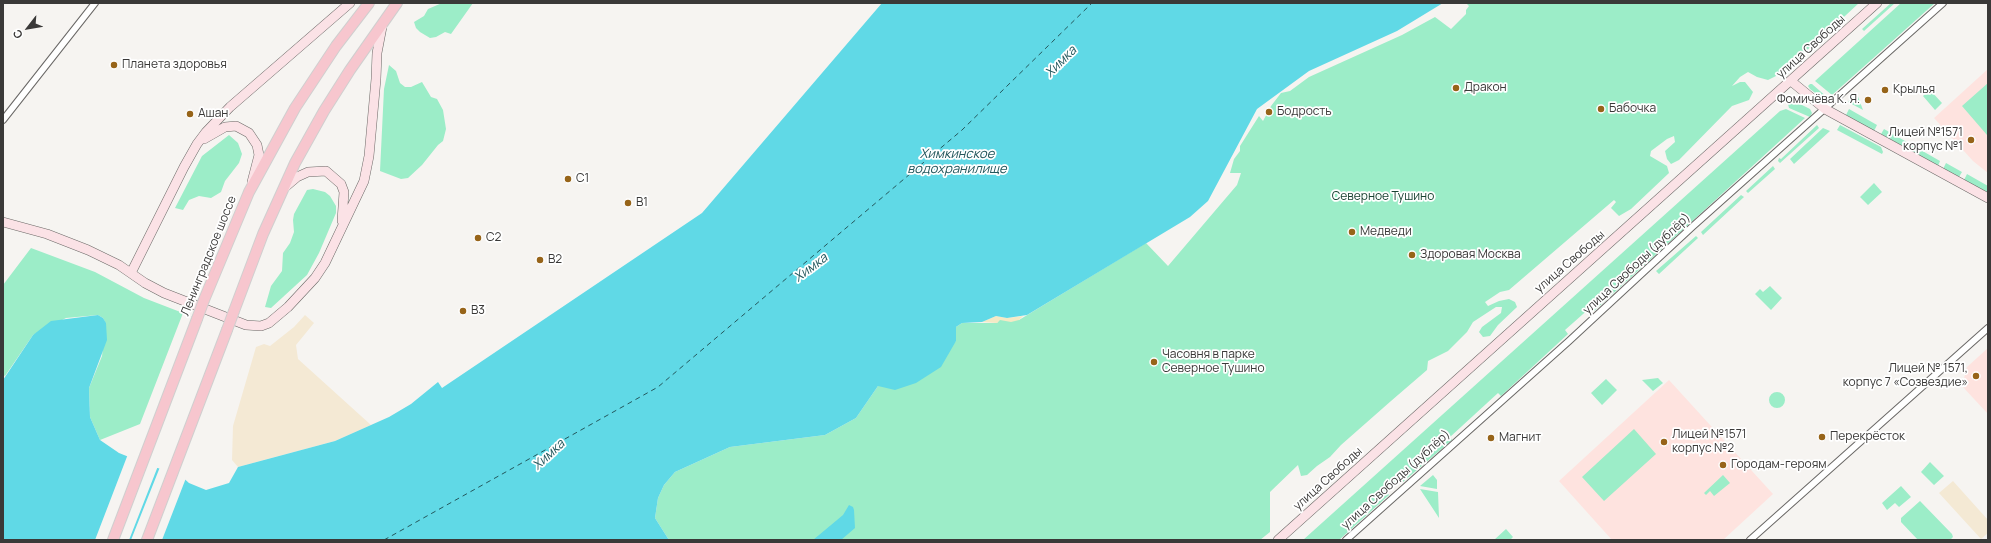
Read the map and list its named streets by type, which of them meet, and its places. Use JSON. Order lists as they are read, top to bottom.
{
  "streets": {
    "main road": ["Ленинградское шоссе"],
    "street": ["улица Свободы", "улица Свободы (дублёр)"]
  },
  "water": ["Химка", "Химкинское водохранилище"],
  "parks": ["Северное Тушино"],
  "places": [
    "Планета здоровья",
    "Дракон",
    "Крылья",
    "Фомичёва К. Я.",
    "Бабочка",
    "Бодрость",
    "Ашан",
    "Лицей №1571 корпус №1",
    "C1",
    "B1",
    "Медведи",
    "C2",
    "Здоровая Москва",
    "B2",
    "B3",
    "Часовня в парке Северное Тушино",
    "Лицей № 1571, корпус 7 «Созвездие»",
    "Перекрёсток",
    "Магнит",
    "Лицей №1571 корпус №2",
    "Городам-героям"
  ],
  "north": "bottom left"
}
